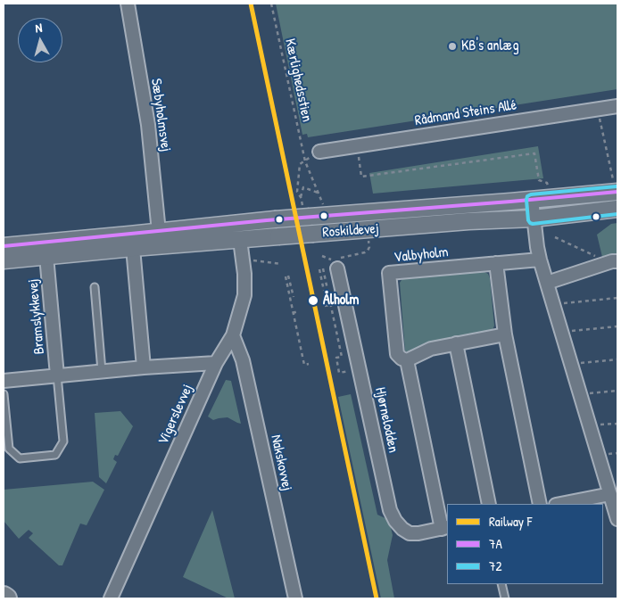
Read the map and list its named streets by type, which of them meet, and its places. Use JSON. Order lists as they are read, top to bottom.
{
  "streets": {
    "street": [
      "Rådmand Steins Allé",
      "Sæbyholmsvej",
      "Roskildevej",
      "Valbyholm",
      "Bramslykkevej",
      "Vigerslevvej",
      "Hjørnelodden",
      "Nakskovvej"
    ],
    "path": ["Kærlighedsstien"]
  },
  "crossings": [
    ["Kærlighedsstien", "Roskildevej"],
    ["Sæbyholmsvej", "Roskildevej"],
    ["Roskildevej", "Bramslykkevej"],
    ["Roskildevej", "Vigerslevvej"],
    ["Valbyholm", "Hjørnelodden"],
    ["Vigerslevvej", "Nakskovvej"]
  ],
  "places": ["KB's anlæg", "Ålholm"],
  "lines": ["rail line F", "transit line 72", "transit line 7A"],
  "legend": ["Railway F", "7A", "72"],
  "north": "top"
}
